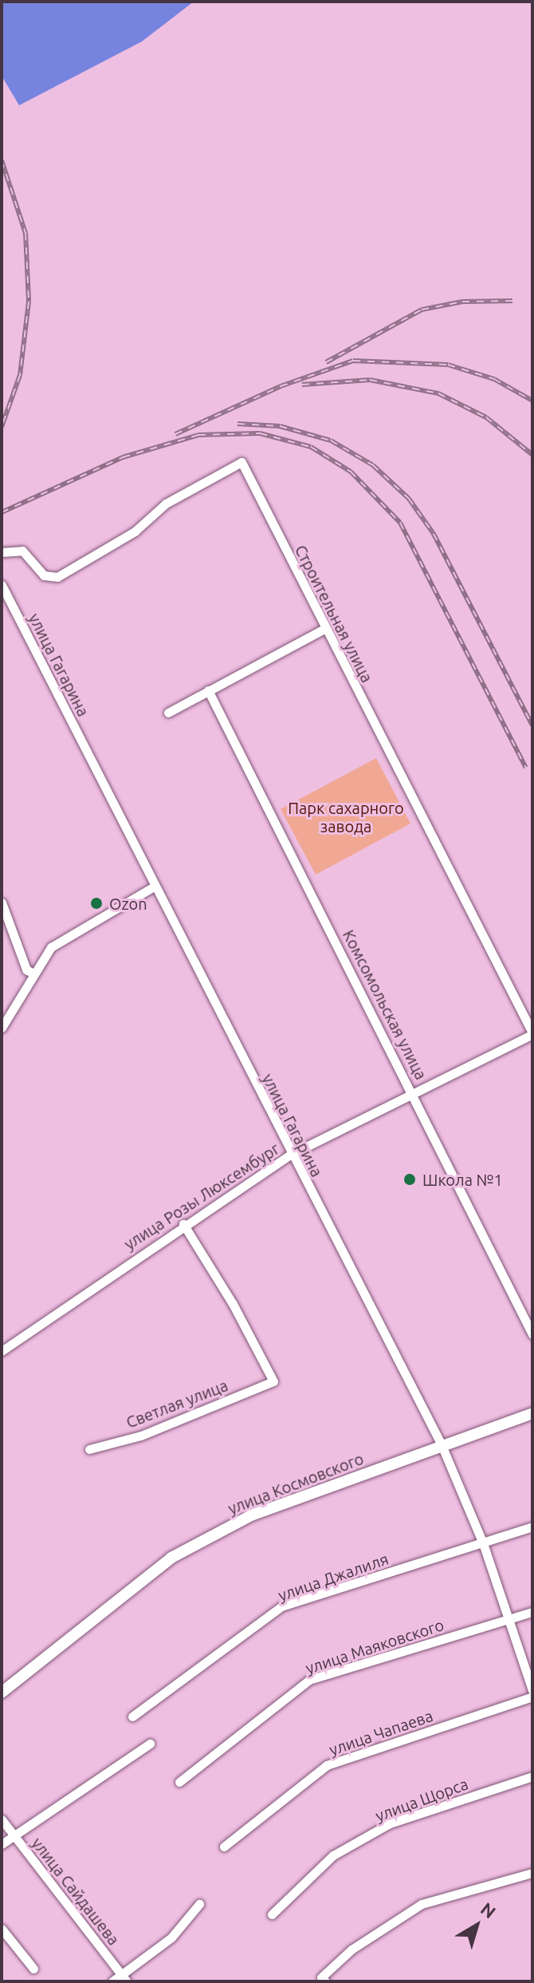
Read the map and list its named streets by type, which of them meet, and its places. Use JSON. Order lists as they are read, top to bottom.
{
  "streets": {
    "main road": ["улица Космовского"],
    "street": [
      "Строительная улица",
      "улица Гагарина",
      "Комсомольская улица",
      "улица Розы Люксембург",
      "Светлая улица",
      "улица Джалиля",
      "улица Маяковского",
      "улица Чапаева",
      "улица Щорса",
      "улица Сайдашева"
    ]
  },
  "crossings": [
    ["Строительная улица", "улица Розы Люксембург"],
    ["улица Гагарина", "улица Розы Люксембург"],
    ["улица Гагарина", "улица Космовского"],
    ["улица Гагарина", "улица Джалиля"],
    ["улица Гагарина", "улица Маяковского"],
    ["Комсомольская улица", "улица Розы Люксембург"],
    ["улица Розы Люксембург", "Светлая улица"]
  ],
  "parks": ["Парк сахарного завода"],
  "places": ["Ozon", "Школа №1"],
  "north": "top right"
}
